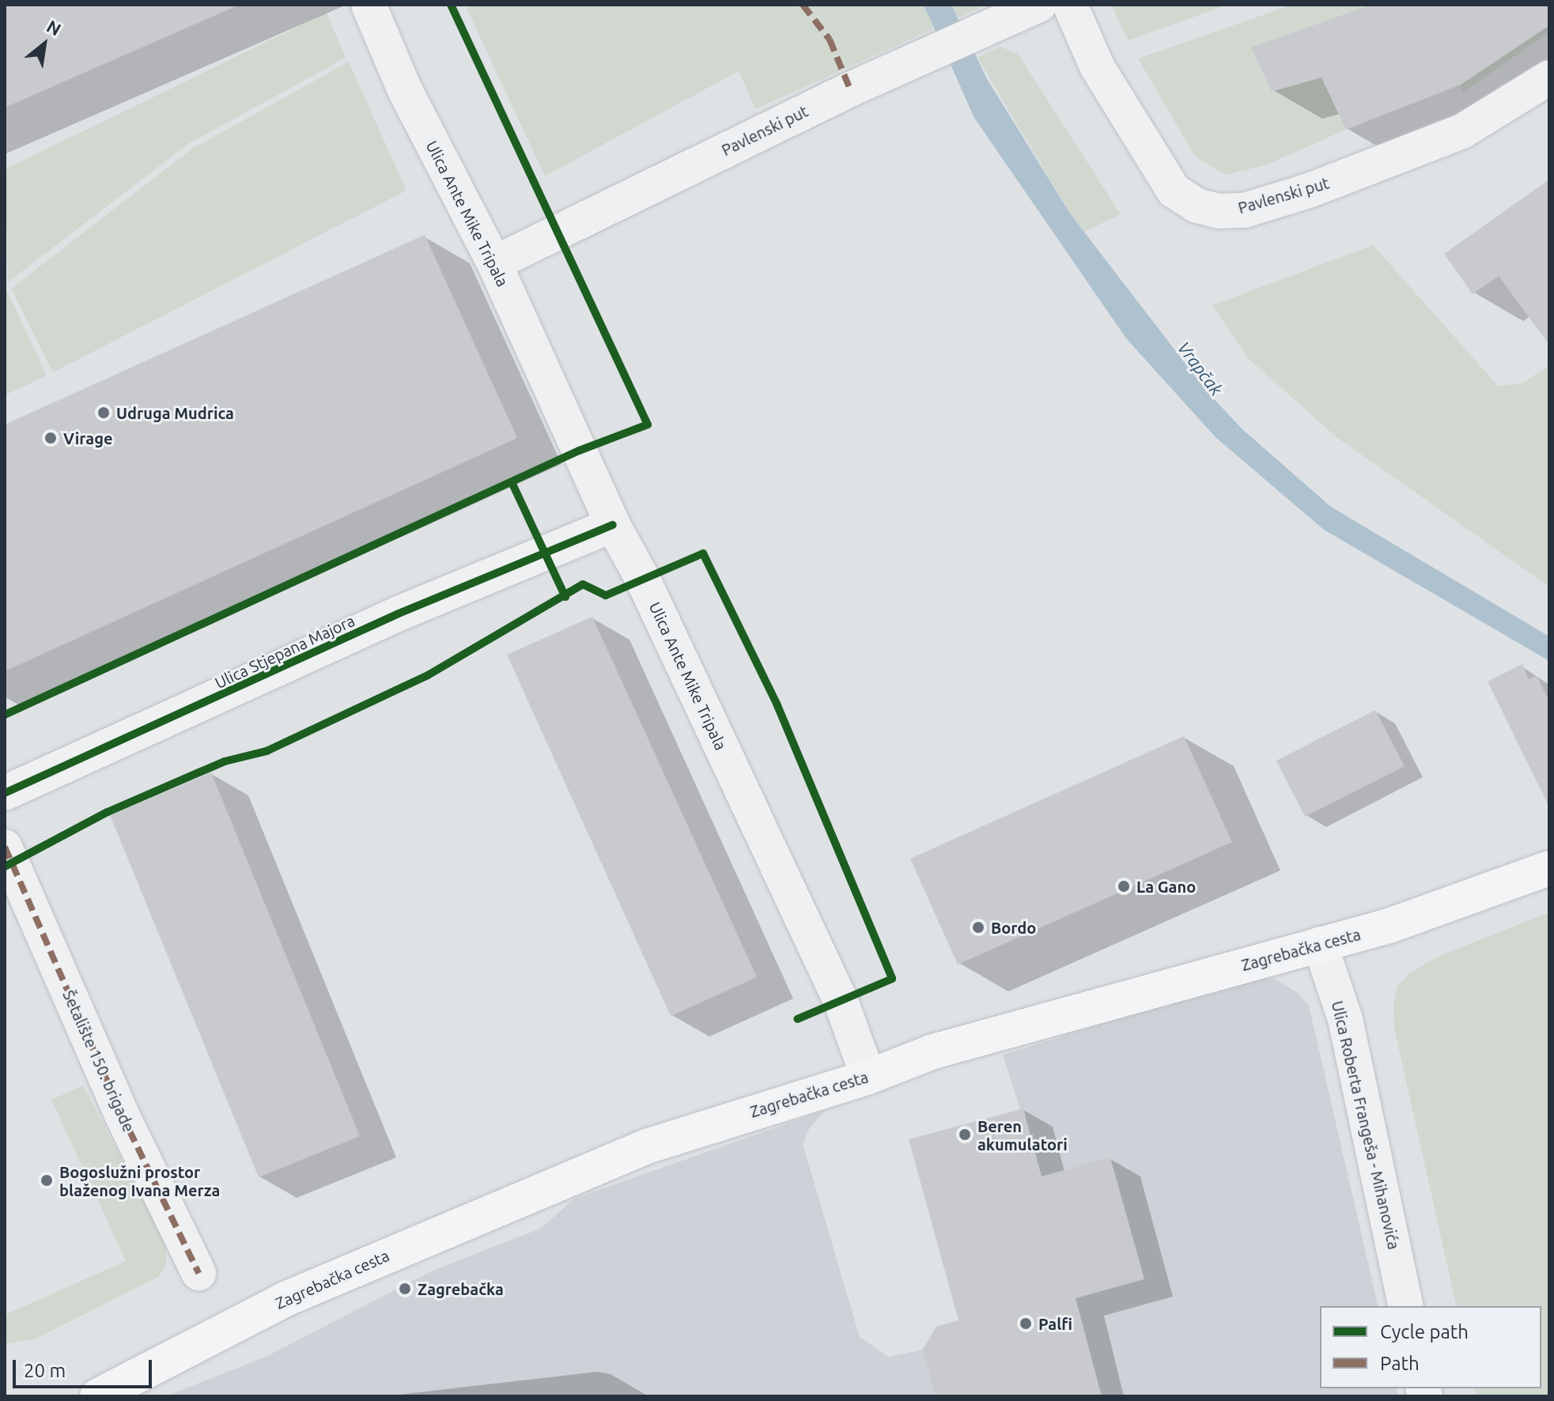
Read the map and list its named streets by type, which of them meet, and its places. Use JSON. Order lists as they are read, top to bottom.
{
  "streets": {
    "main road": ["Zagrebačka cesta"],
    "street": [
      "Pavlenski put",
      "Ulica Ante Mike Tripala",
      "Ulica Stjepana Majora",
      "Šetalište 150. brigade",
      "Ulica Roberta Frangeša - Mihanovića"
    ]
  },
  "crossings": [
    ["Pavlenski put", "Ulica Ante Mike Tripala"],
    ["Ulica Ante Mike Tripala", "Ulica Stjepana Majora"],
    ["Ulica Ante Mike Tripala", "Zagrebačka cesta"],
    ["Zagrebačka cesta", "Ulica Roberta Frangeša - Mihanovića"]
  ],
  "water": ["Vrapčak"],
  "places": [
    "Udruga Mudrica",
    "Virage",
    "La Gano",
    "Bordo",
    "Beren akumulatori",
    "Bogoslužni prostor blaženog Ivana Merza",
    "Zagrebačka",
    "Palfi"
  ],
  "legend": ["Cycle path", "Path"],
  "scale_bar": "20 m",
  "north": "top right"
}
